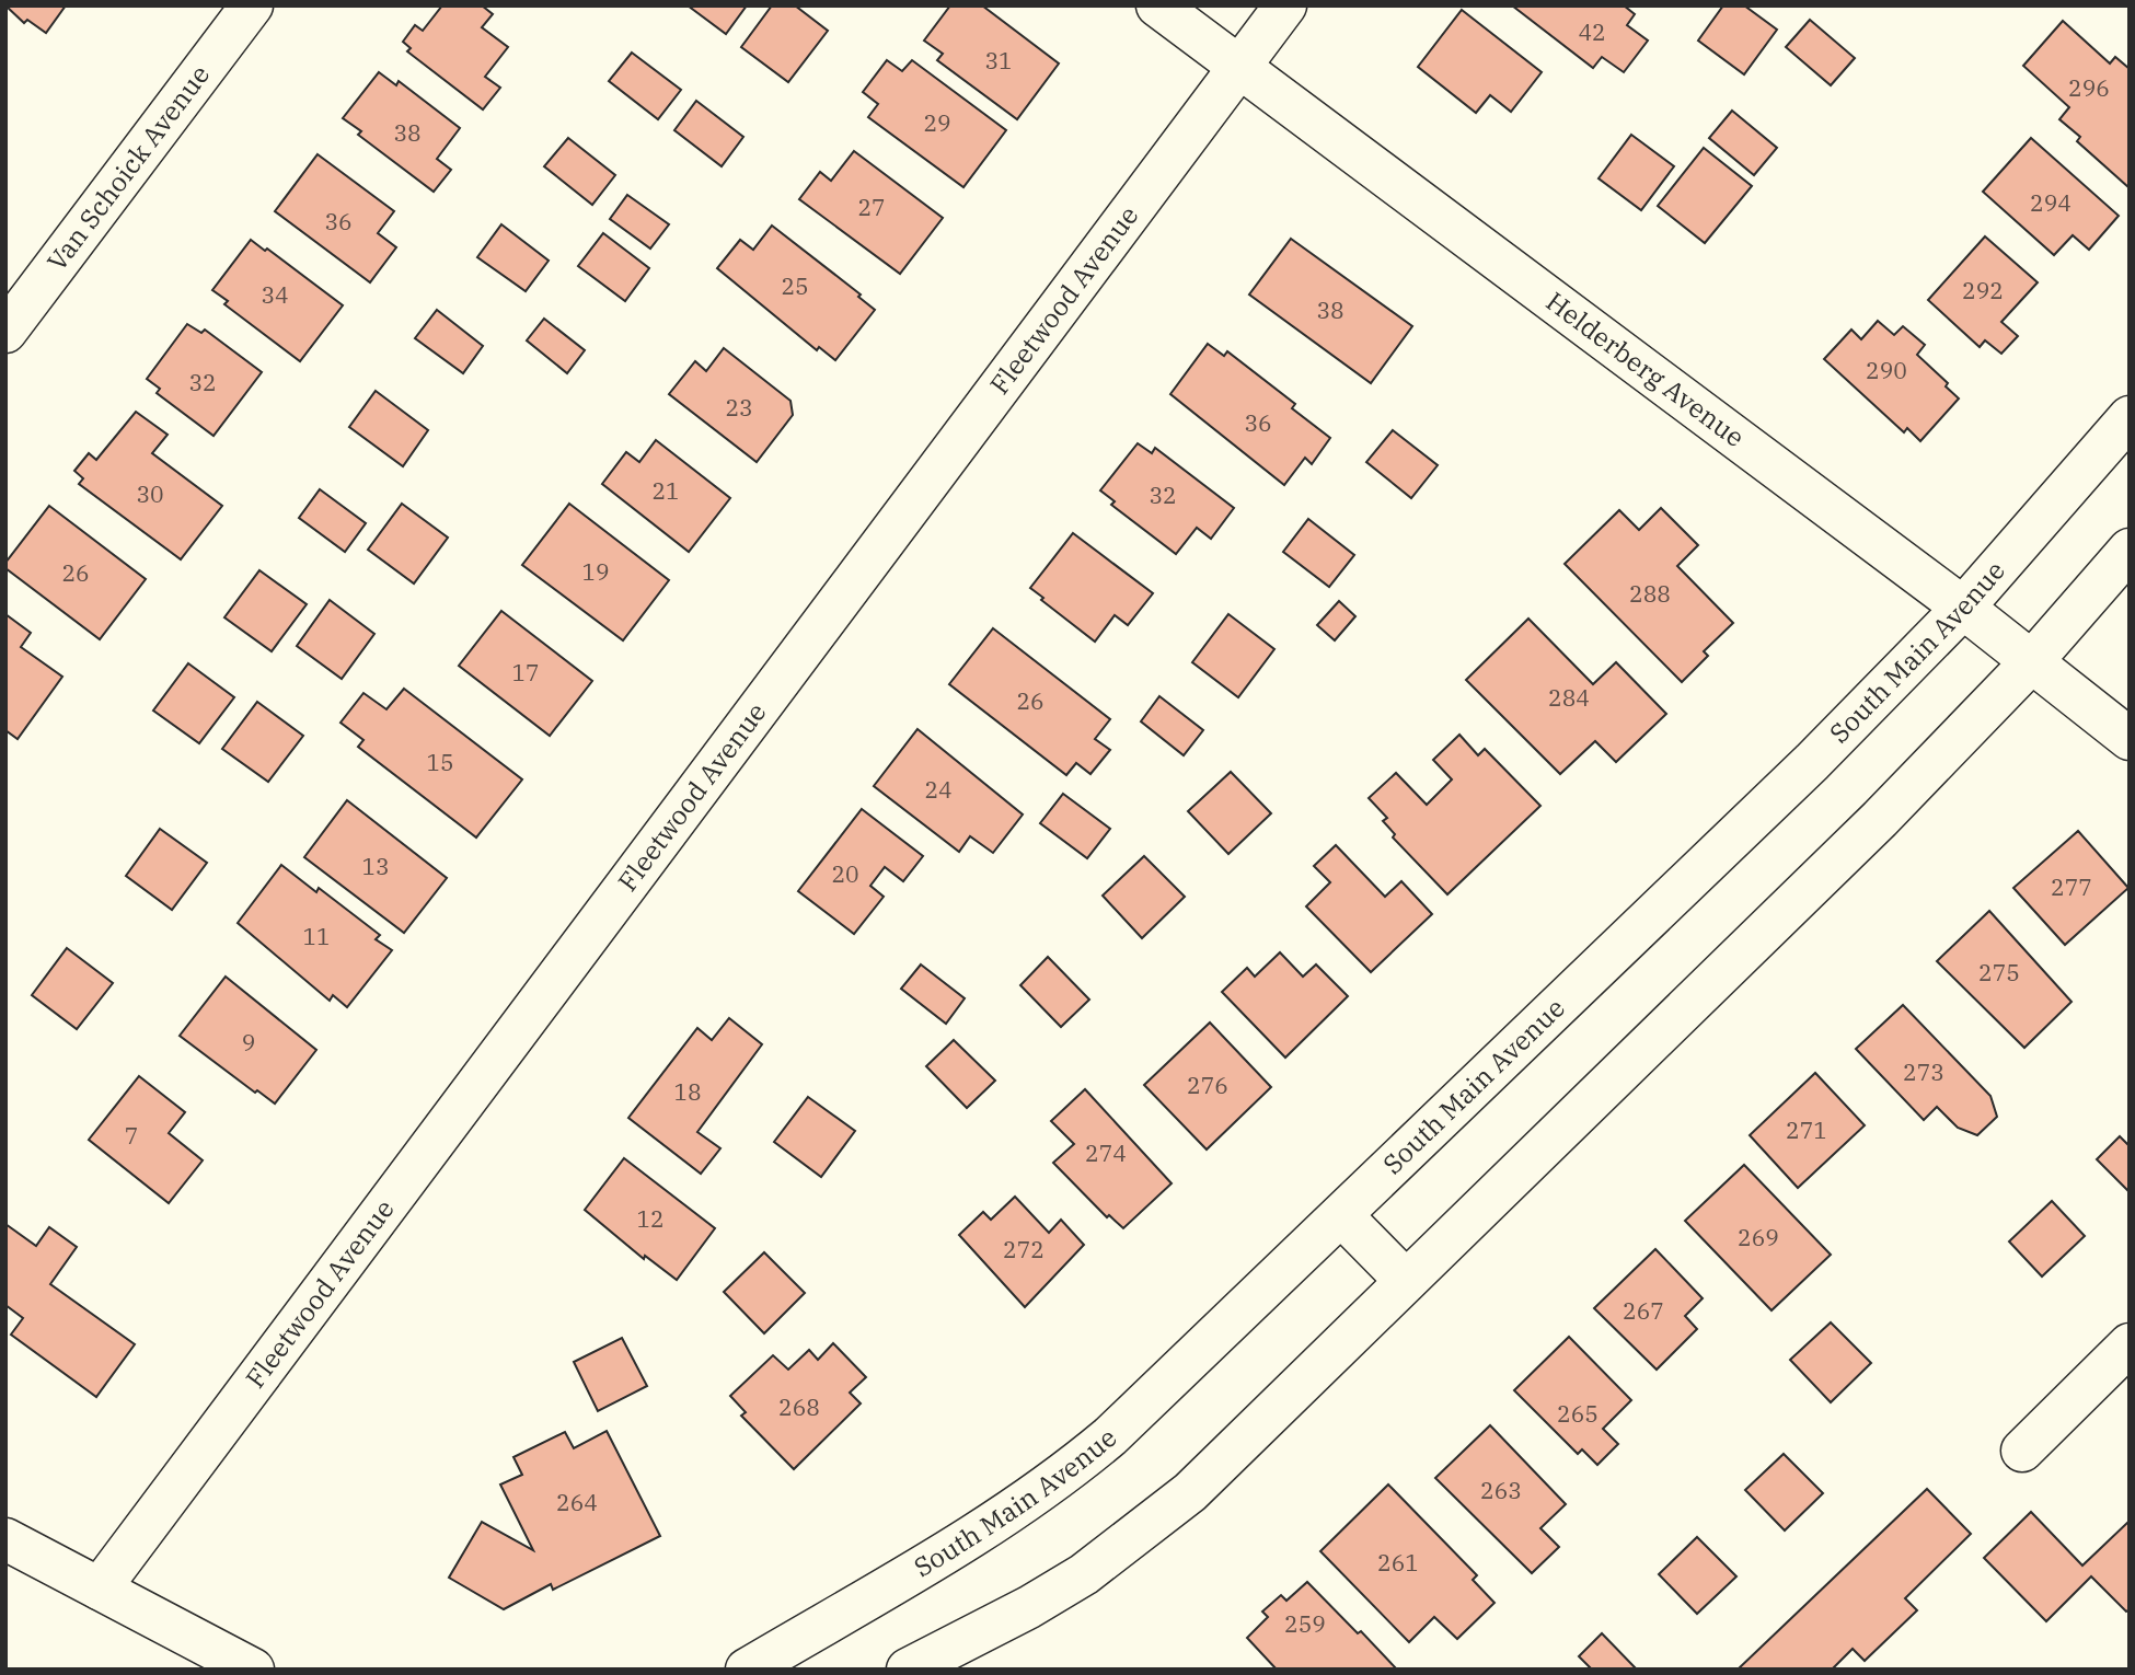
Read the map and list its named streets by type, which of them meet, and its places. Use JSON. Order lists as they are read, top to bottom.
{
  "streets": {
    "street": [
      "Van Schoick Avenue",
      "Fleetwood Avenue",
      "Helderberg Avenue",
      "South Main Avenue"
    ]
  },
  "crossings": [
    ["Fleetwood Avenue", "Helderberg Avenue"],
    ["Helderberg Avenue", "South Main Avenue"]
  ],
  "house_numbers": [
    "42",
    "31",
    "296",
    "29",
    "38",
    "294",
    "27",
    "36",
    "25",
    "292",
    "34",
    "38",
    "290",
    "32",
    "23",
    "36",
    "21",
    "30",
    "32",
    "19",
    "26",
    "288",
    "17",
    "284",
    "26",
    "15",
    "24",
    "13",
    "20",
    "277",
    "11",
    "275",
    "9",
    "273",
    "276",
    "18",
    "271",
    "7",
    "274",
    "12",
    "269",
    "272",
    "267",
    "268",
    "265",
    "263",
    "264",
    "261",
    "259"
  ]
}
